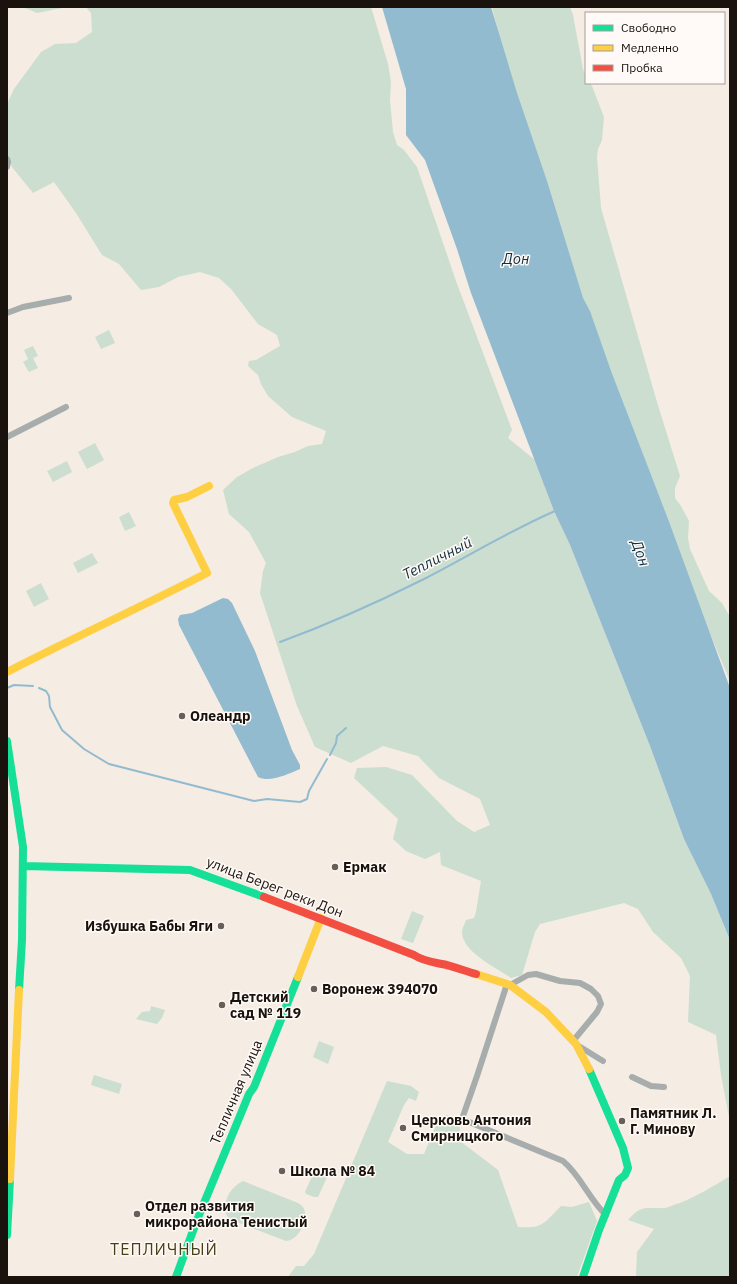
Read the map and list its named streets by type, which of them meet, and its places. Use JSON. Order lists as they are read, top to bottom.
{
  "streets": {
    "street": ["улица Берег реки Дон", "Тепличная улица"]
  },
  "crossings": [
    ["улица Берег реки Дон", "Тепличная улица"]
  ],
  "districts": ["ТЕПЛИЧНЫЙ"],
  "water": ["Дон", "Тепличный"],
  "places": [
    "Олеандр",
    "Ермак",
    "Избушка Бабы Яги",
    "Воронеж 394070",
    "Детский сад № 119",
    "Памятник Л. Г. Минову",
    "Церковь Антония Смирницкого",
    "Школа № 84",
    "Отдел развития микрорайона Тенистый"
  ],
  "legend": ["Свободно", "Медленно", "Пробка"]
}
